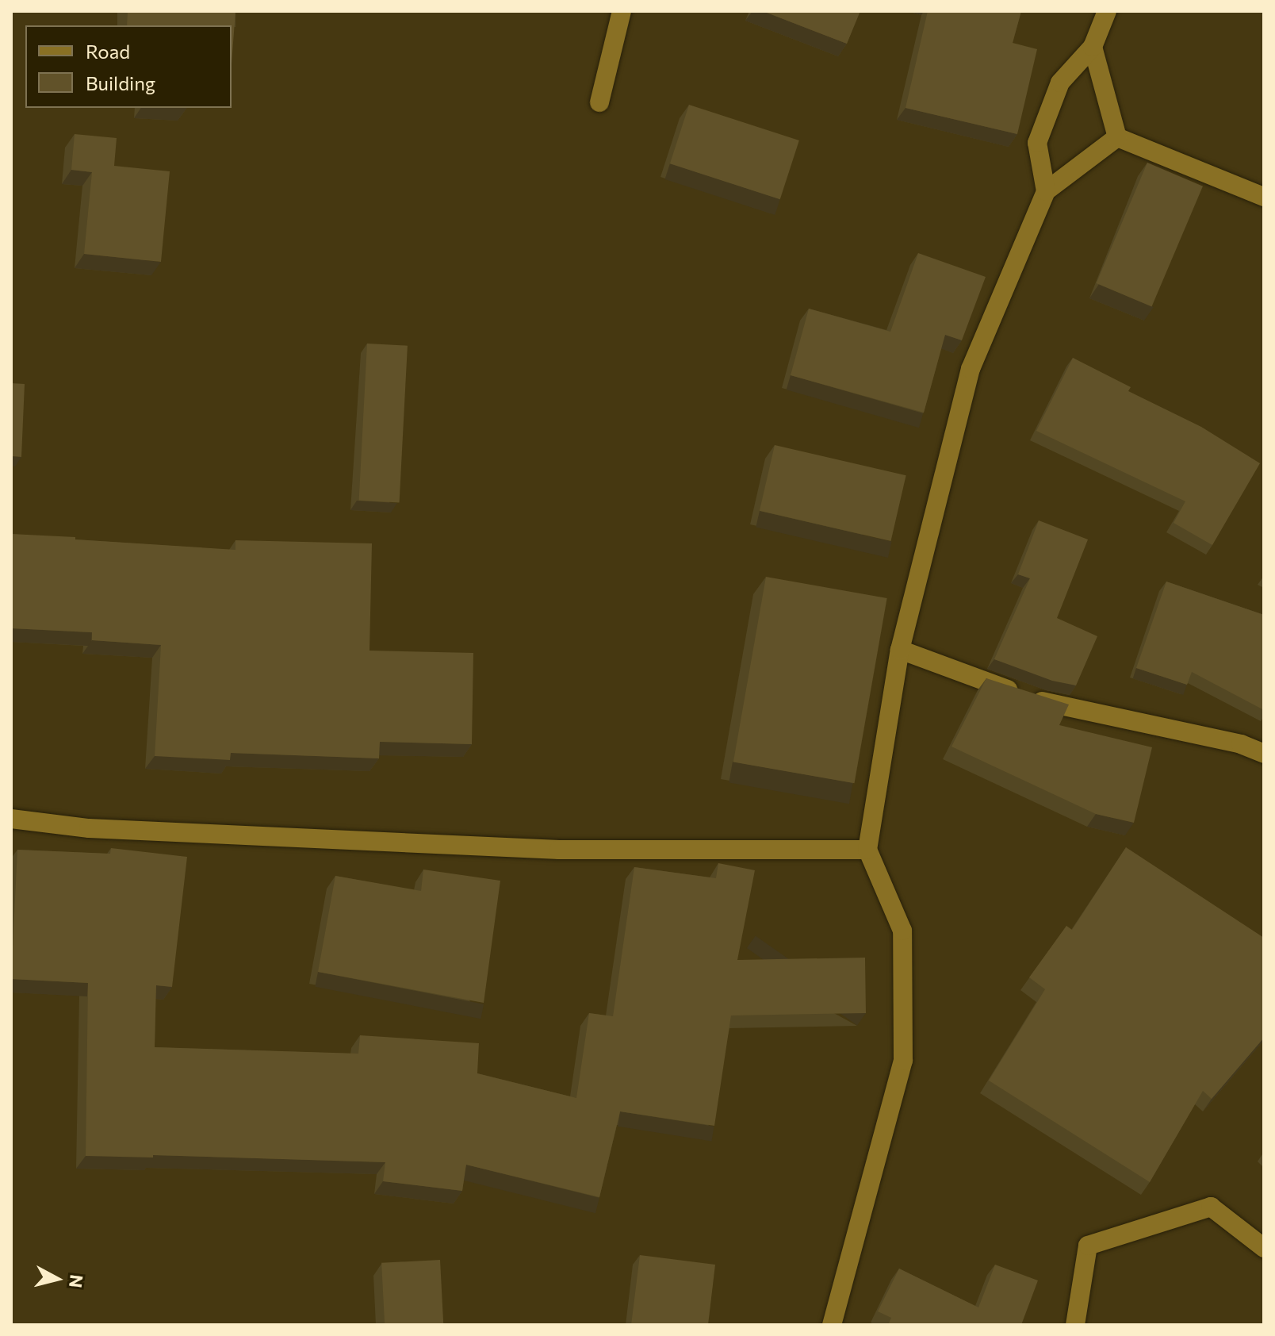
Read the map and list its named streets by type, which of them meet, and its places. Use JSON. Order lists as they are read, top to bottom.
{
  "legend": ["Road", "Building"],
  "north": "right"
}
